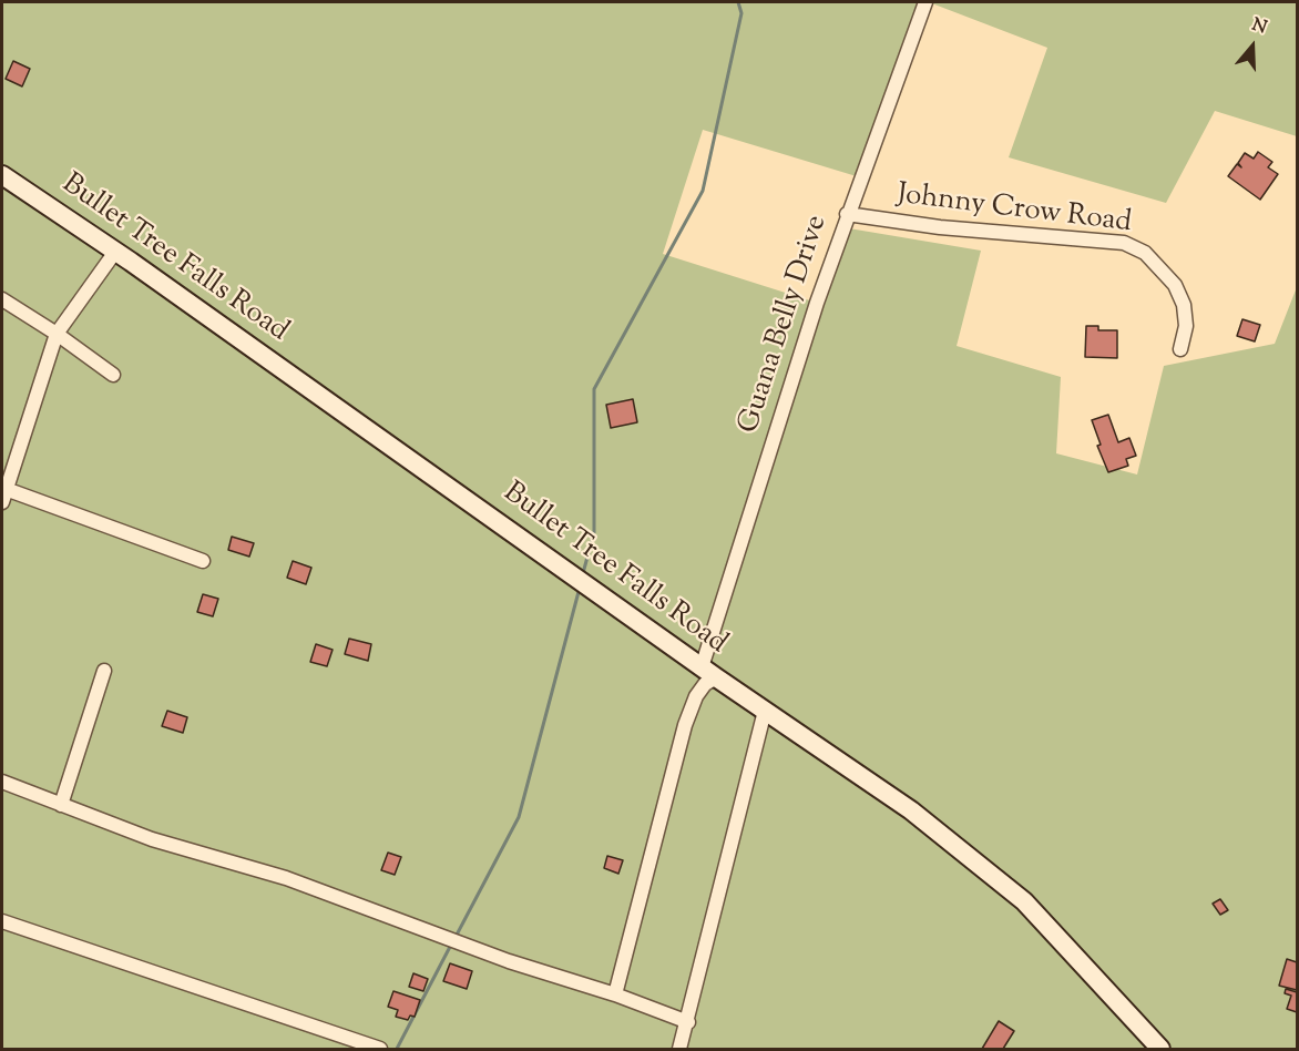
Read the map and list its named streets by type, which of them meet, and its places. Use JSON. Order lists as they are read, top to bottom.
{
  "streets": {
    "main road": ["Bullet Tree Falls Road"],
    "street": ["Johnny Crow Road", "Guana Belly Drive"]
  },
  "crossings": [
    ["Johnny Crow Road", "Guana Belly Drive"],
    ["Bullet Tree Falls Road", "Guana Belly Drive"]
  ],
  "north": "top"
}
